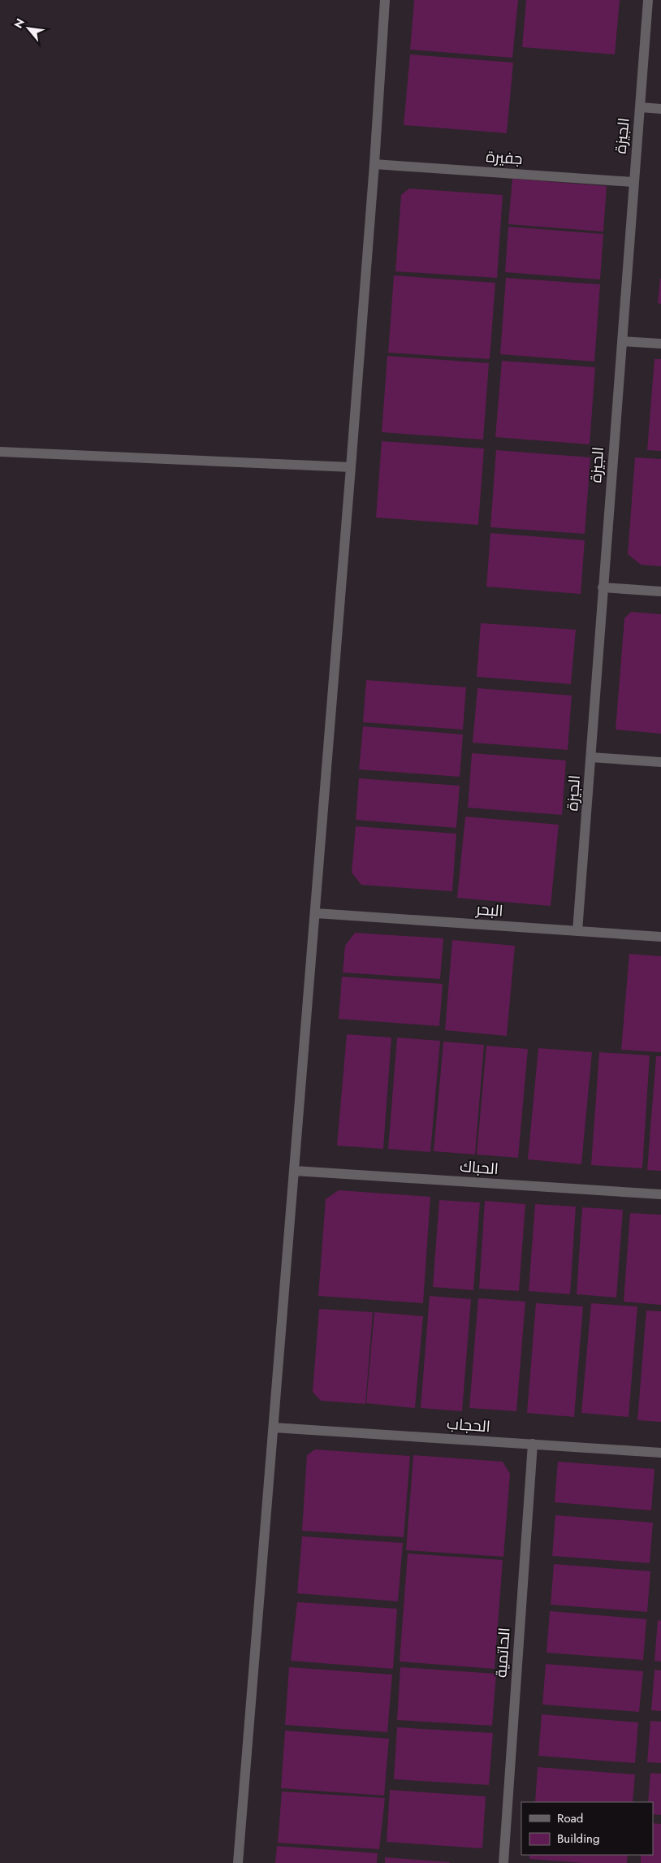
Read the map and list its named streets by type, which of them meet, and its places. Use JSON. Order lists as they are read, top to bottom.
{
  "streets": {
    "street": [
      "الجيزة",
      "جفيرة",
      "البحر",
      "الحباك",
      "الحجاب",
      "الحاتمية"
    ]
  },
  "crossings": [
    ["الجيزة", "جفيرة"],
    ["الجيزة", "البحر"],
    ["الحجاب", "الحاتمية"]
  ],
  "legend": ["Road", "Building"],
  "north": "top left"
}
